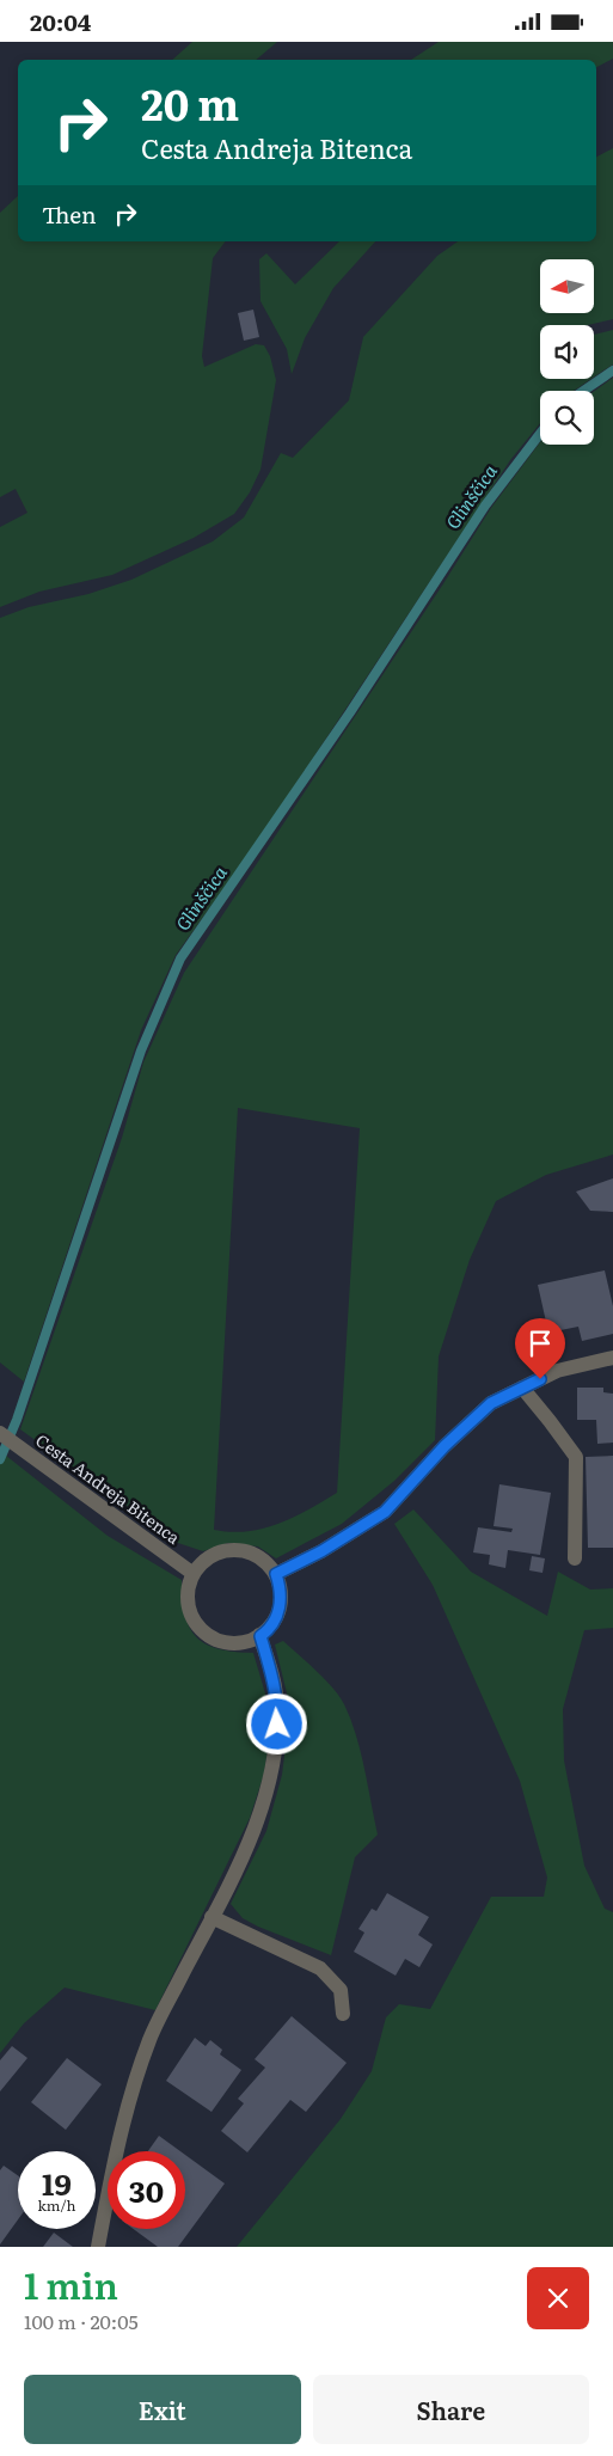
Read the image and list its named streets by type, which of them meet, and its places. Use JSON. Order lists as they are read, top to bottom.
{
  "streets": {
    "street": ["Cesta Andreja Bitenca"]
  },
  "water": ["Glinščica"],
  "north": "left",
  "page": {
    "status": "20:04",
    "turn": ["20 m", "Cesta Andreja Bitenca"],
    "then": "Then",
    "speed": "19 km/h",
    "limit": "30",
    "heading": ["1 min", "100 m · 20:05"],
    "buttons": ["Exit", "Share"]
  }
}
